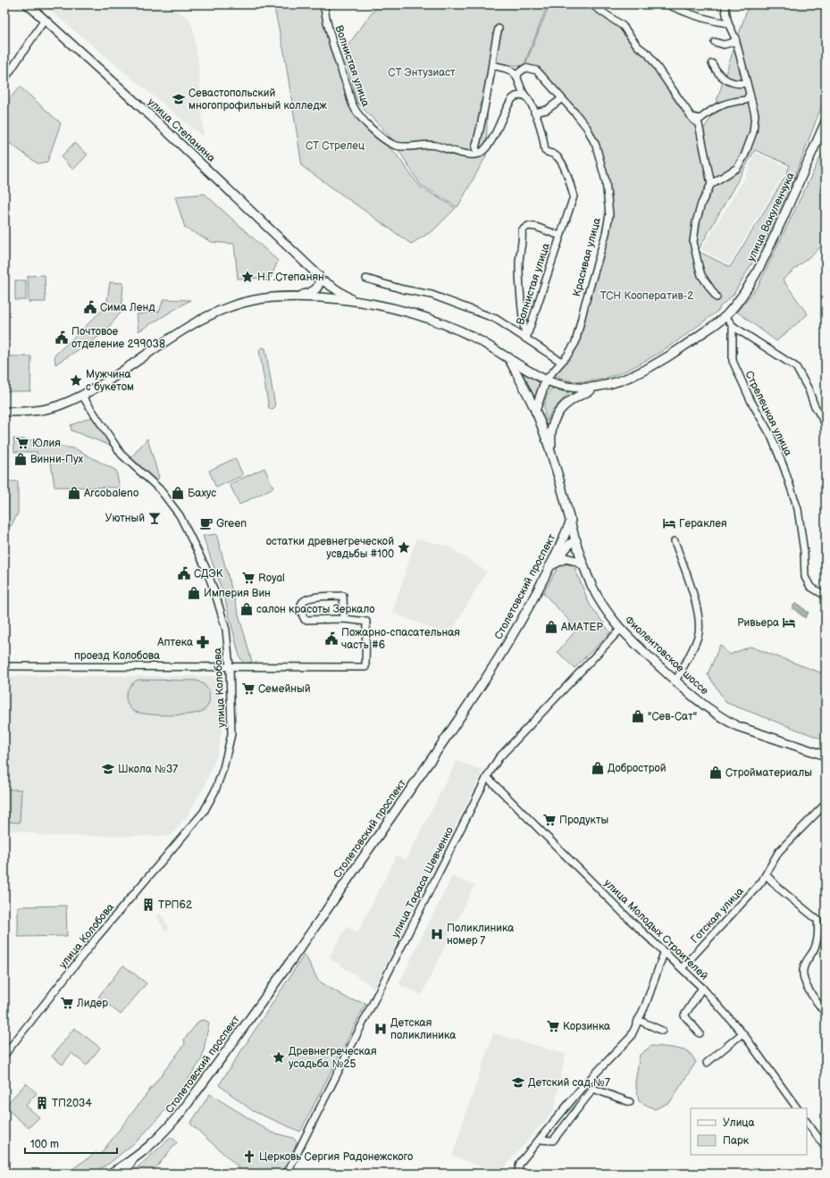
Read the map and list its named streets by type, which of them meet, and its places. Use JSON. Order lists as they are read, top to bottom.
{
  "streets": {
    "main road": [
      "улица Степаняна",
      "улица Вакуленчука",
      "Столетовский проспект",
      "Фиолентовское шоссе"
    ],
    "street": [
      "Волнистая улица",
      "Красивая улица",
      "Стрелецкая улица",
      "проезд Колобова",
      "улица Колобова",
      "улица Тараса Шевченко",
      "Готская улица",
      "улица Молодых Строителей"
    ]
  },
  "crossings": [
    ["Волнистая улица", "Красивая улица"],
    ["Столетовский проспект", "Фиолентовское шоссе"],
    ["проезд Колобова", "улица Колобова"],
    ["Фиолентовское шоссе", "улица Тараса Шевченко"],
    ["улица Тараса Шевченко", "улица Молодых Строителей"],
    ["Готская улица", "улица Молодых Строителей"]
  ],
  "parks": ["СТ Энтузиаст", "СТ Стрелец", "ТСН Кооператив-2"],
  "places": {
    "school or university": ["Севастопольский многопрофильный колледж", "Школа №37", "Детский сад №7"],
    "place": [
      "Н.Г.Степанян",
      "Мужчина с букетом",
      "остатки древнегреческой усвдьбы #100",
      "Древнегреческая усадьба №25"
    ],
    "public building": [
      "Сима Ленд",
      "Почтовое отделение 299038",
      "СДЭК",
      "Пожарно-спасательная часть #6"
    ],
    "supermarket": [
      "Юлия",
      "Royal",
      "Семейный",
      "Продукты",
      "Лидер",
      "Корзинка"
    ],
    "shop": [
      "Винни-Пух",
      "Arcobaleno",
      "Бахус",
      "Империя Вин",
      "салон красоты Зеркало",
      "АМАТЕР",
      "\"Сев-Сат\"",
      "Добрострой",
      "Стройматериалы"
    ],
    "bar": ["Уютный"],
    "cafe": ["Green"],
    "hotel": ["Гераклея", "Ривьера"],
    "pharmacy": ["Аптека"],
    "building": ["ТРП62", "ТП2034"],
    "hospital": ["Поликлиника номер 7", "Детская поликлиника"],
    "church": ["Церковь Сергия Радонежского"]
  },
  "legend": ["Улица", "Парк"],
  "scale_bar": "100 m"
}
